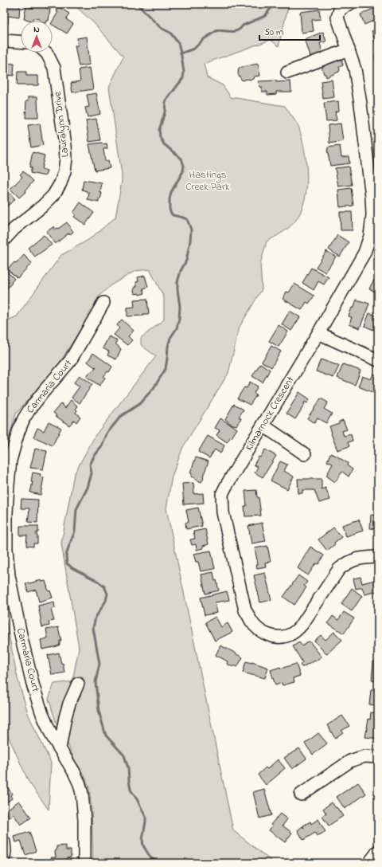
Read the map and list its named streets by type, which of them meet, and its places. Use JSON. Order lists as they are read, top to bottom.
{
  "streets": {
    "street": ["Lauralynn Drive", "Carmaria Court", "Kilmarnock Crescent"]
  },
  "parks": ["Hastings Creek Park"],
  "scale_bar": "50 m",
  "north": "top"
}
